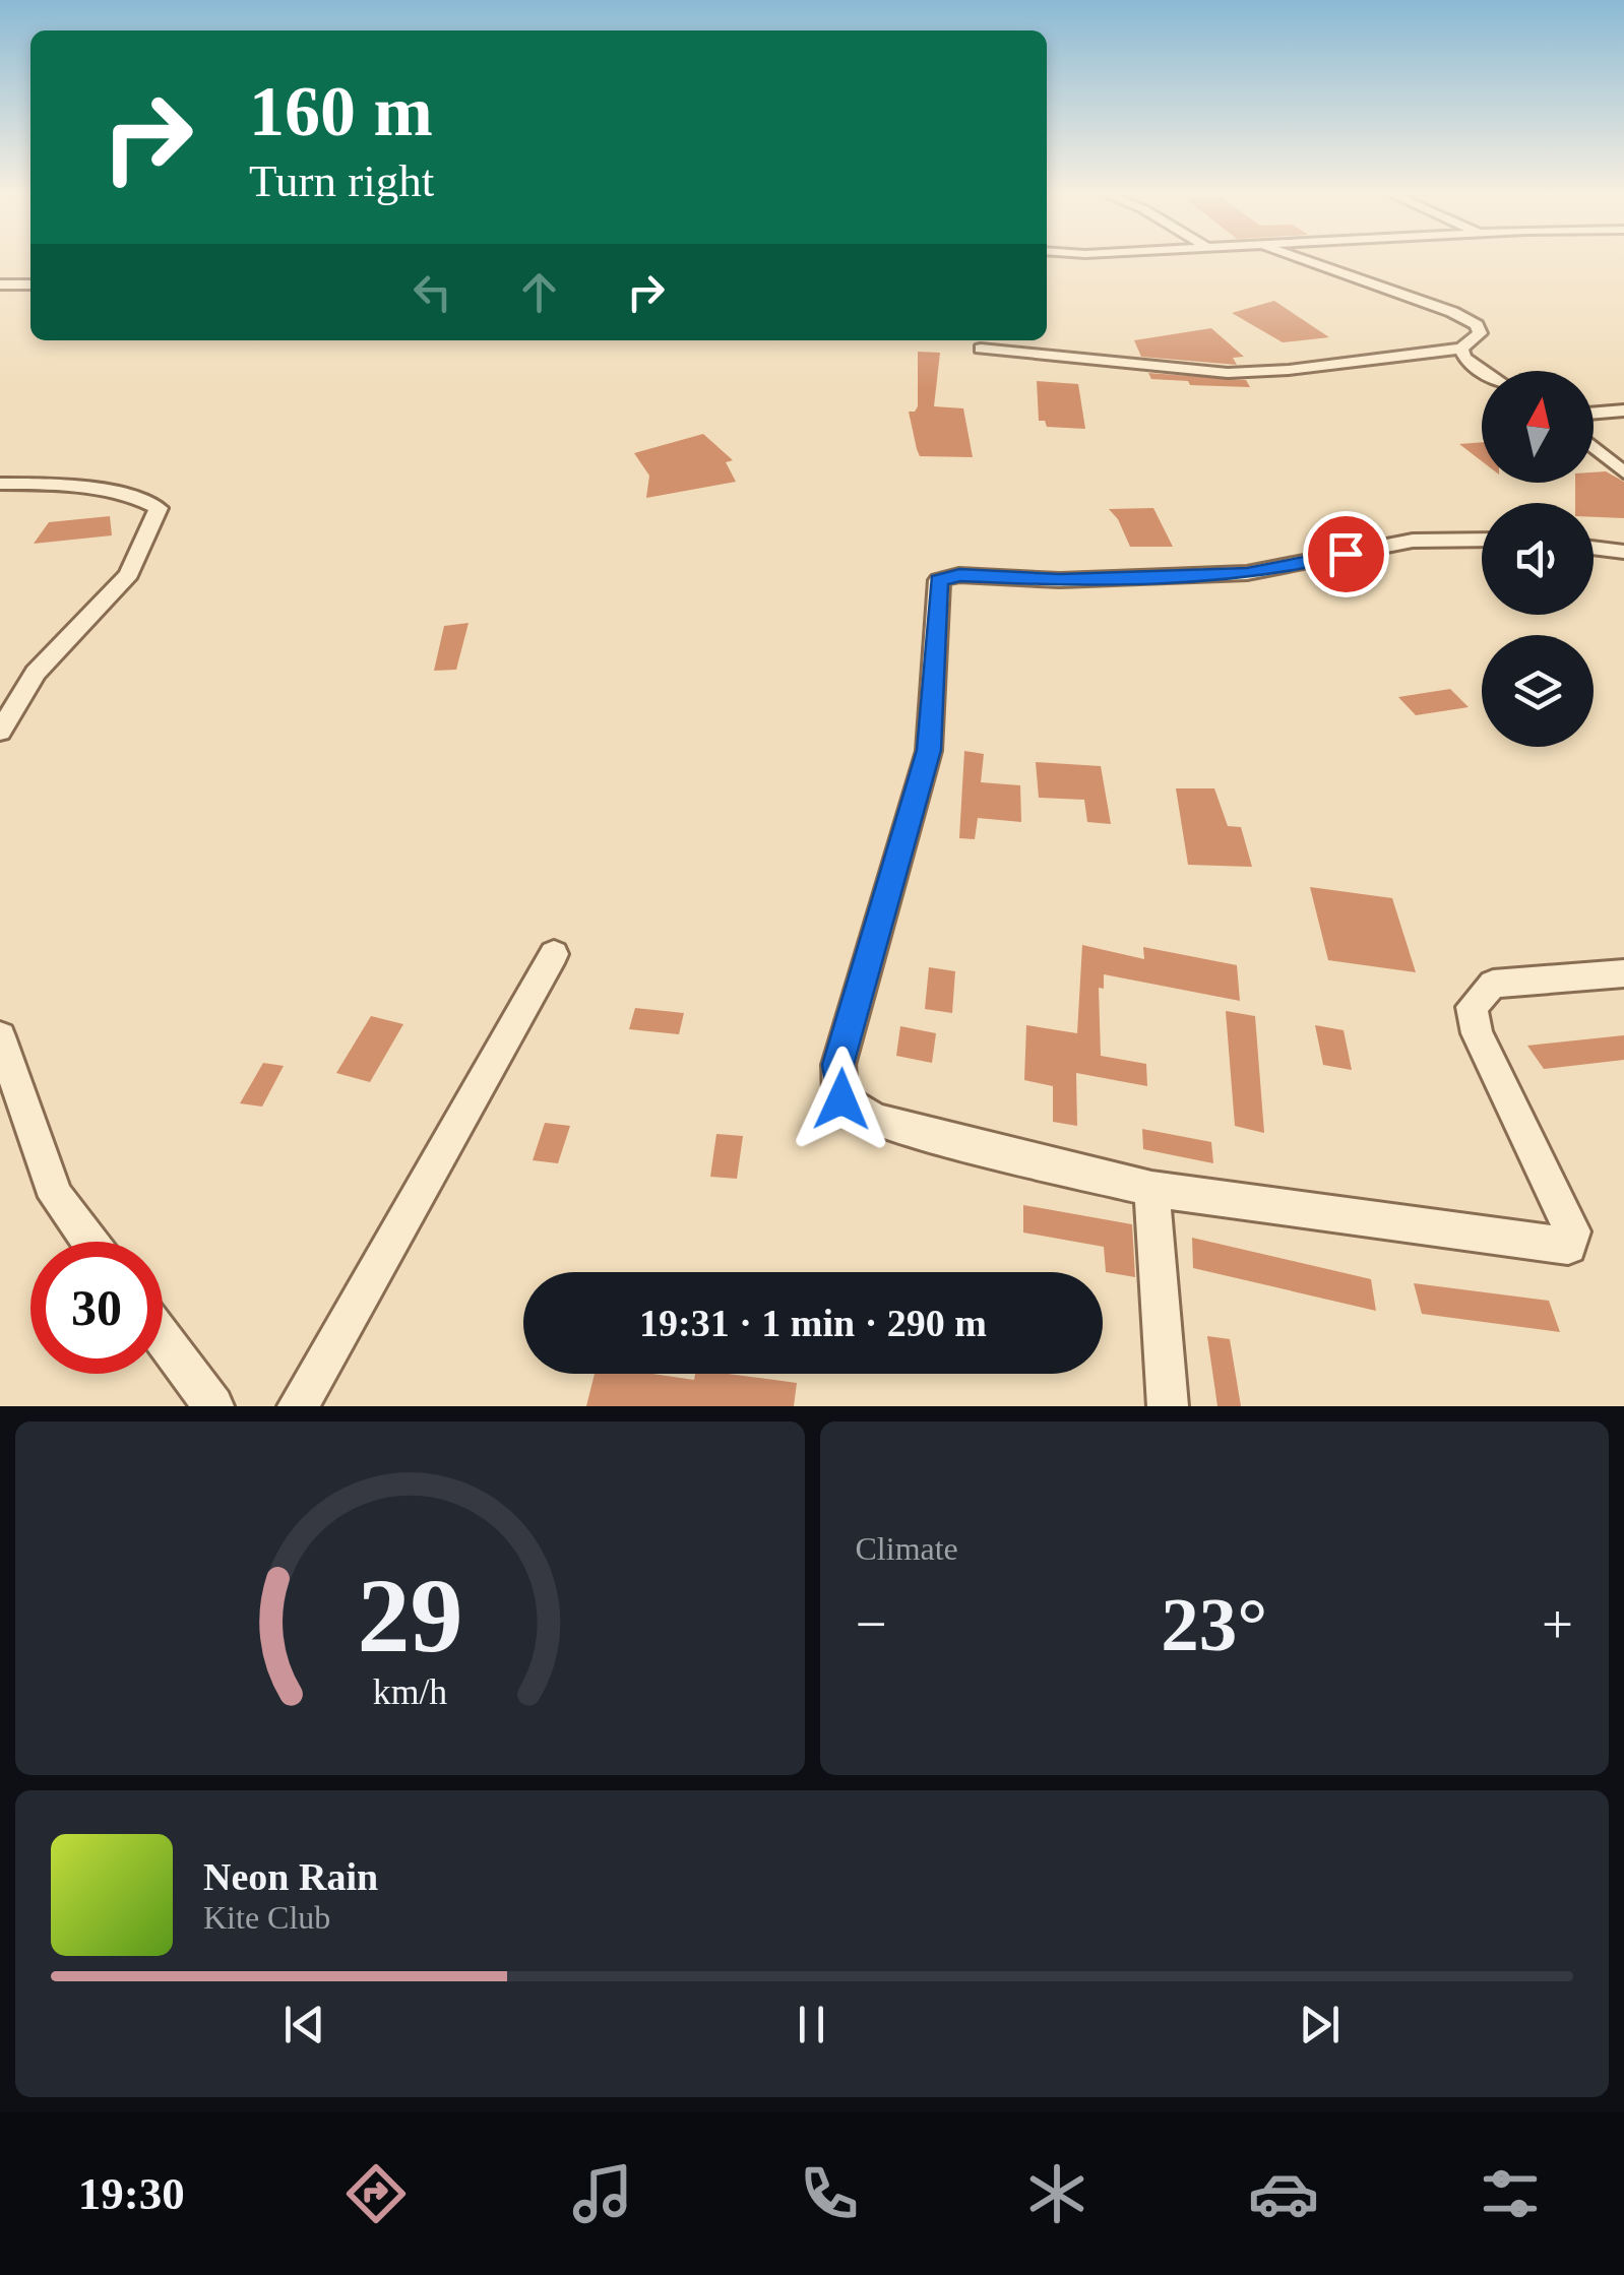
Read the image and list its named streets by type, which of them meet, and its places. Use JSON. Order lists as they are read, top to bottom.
{
  "north": "top",
  "page": {
    "turn": ["160 m", "Turn right"],
    "limit": "30",
    "trip": "19:31 · 1 min · 290 m",
    "tile": "Climate",
    "heat": ["−", "23°", "+"],
    "song": ["Neon Rain", "Kite Club"],
    "tabs": "19:30",
    "gauge": ["29", "km/h"]
  }
}
